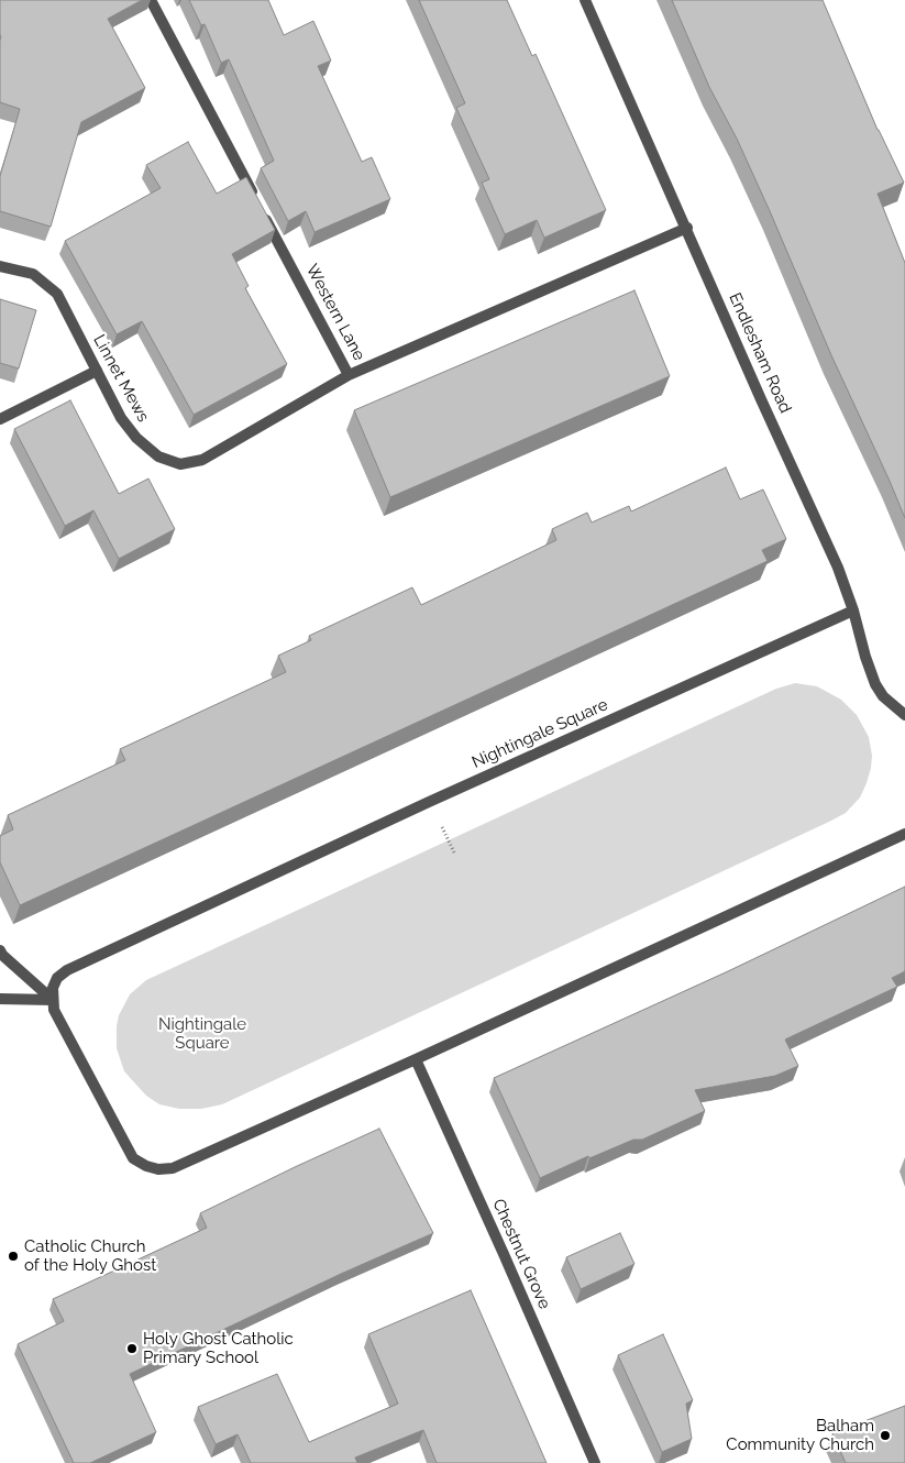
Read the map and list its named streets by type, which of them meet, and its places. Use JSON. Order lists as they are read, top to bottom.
{
  "streets": {
    "street": [
      "Western Lane",
      "Endlesham Road",
      "Linnet Mews",
      "Nightingale Square",
      "Chestnut Grove"
    ]
  },
  "crossings": [
    ["Western Lane", "Endlesham Road"],
    ["Western Lane", "Linnet Mews"],
    ["Endlesham Road", "Nightingale Square"]
  ],
  "parks": ["Nightingale Square"],
  "places": ["Catholic Church of the Holy Ghost", "Holy Ghost Catholic Primary School", "Balham Community Church"]
}
